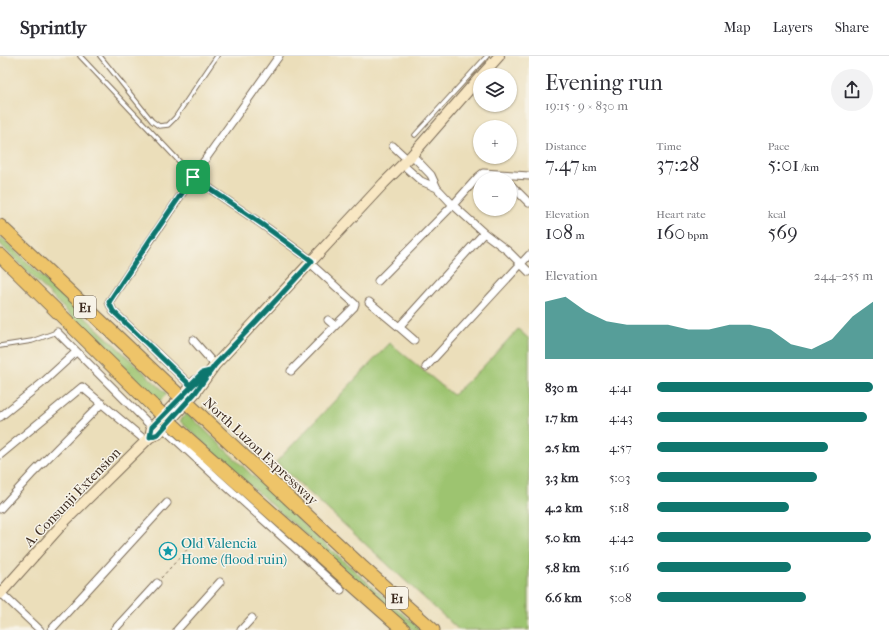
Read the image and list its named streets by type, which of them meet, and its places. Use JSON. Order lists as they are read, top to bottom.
{
  "streets": {
    "highway": ["E1", "North Luzon Expressway"],
    "main road": ["A. Consunji Extension"]
  },
  "places": {
    "place": ["Old Valencia Home (flood ruin)"]
  },
  "page": {
    "header": "Sprintly",
    "nav": ["Map", "Layers", "Share"],
    "heading": ["Evening run", "19:15 · 9 × 830 m"],
    "map_buttons": ["+", "−"],
    "stats": [
      ["Distance", "7.47 km"],
      ["Time", "37:28"],
      ["Pace", "5:01 /km"],
      ["Elevation", "108 m"],
      ["Heart rate", "160 bpm"],
      ["kcal", "569"]
    ],
    "chart": ["Elevation", "244–255 m"],
    "list": [
      {
        "name": "830 m",
        "note": "4:41"
      },
      {
        "name": "1.7 km",
        "note": "4:43"
      },
      {
        "name": "2.5 km",
        "note": "4:57"
      },
      {
        "name": "3.3 km",
        "note": "5:03"
      },
      {
        "name": "4.2 km",
        "note": "5:18"
      },
      {
        "name": "5.0 km",
        "note": "4:42"
      },
      {
        "name": "5.8 km",
        "note": "5:16"
      },
      {
        "name": "6.6 km",
        "note": "5:08"
      }
    ]
  }
}
